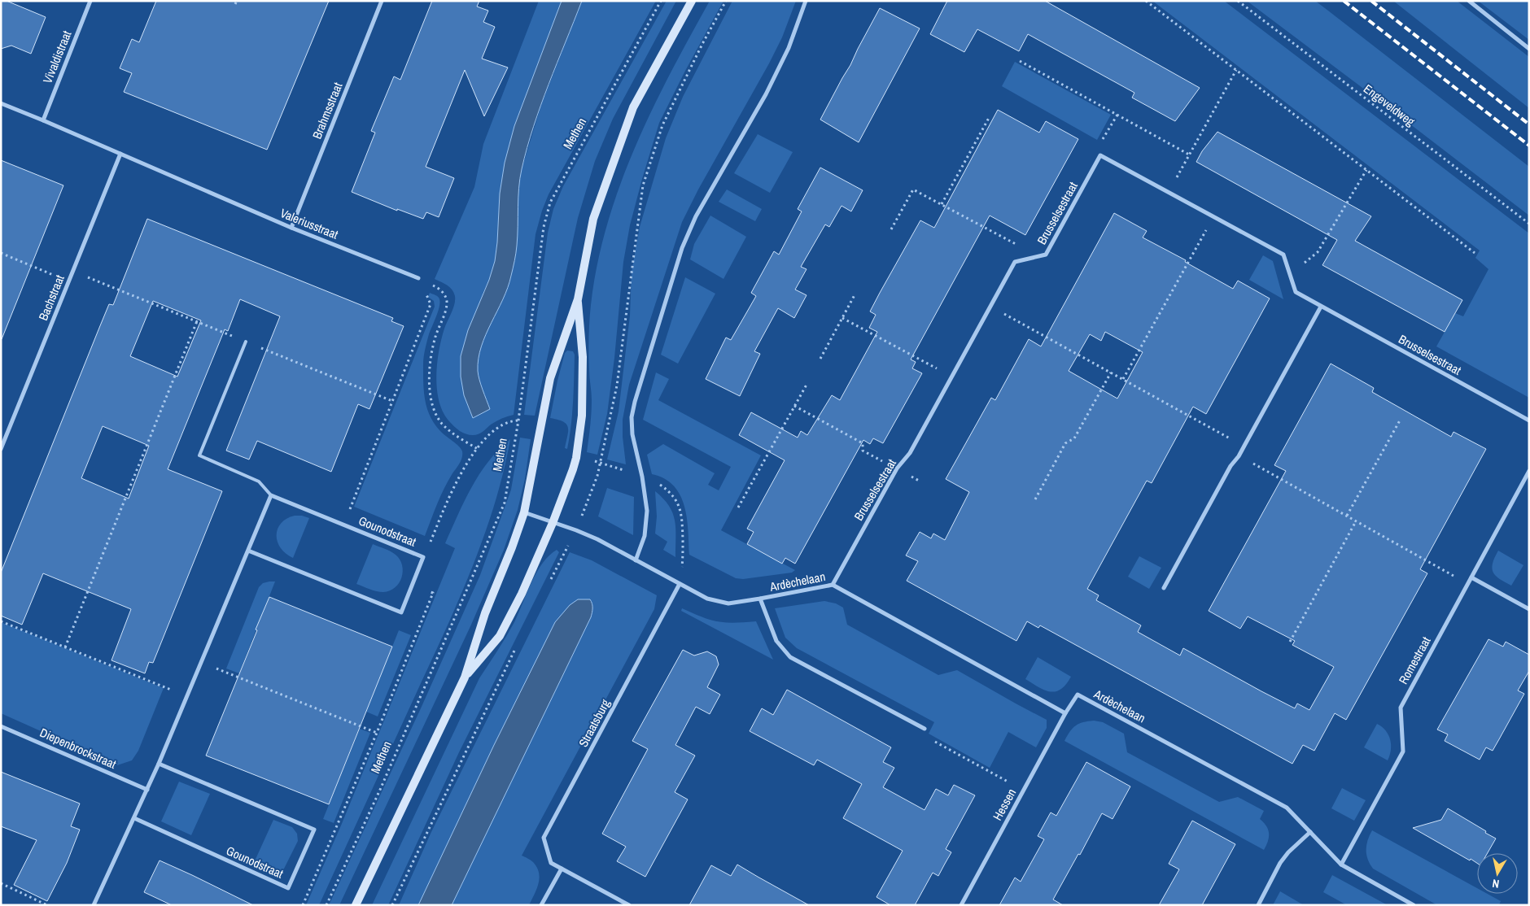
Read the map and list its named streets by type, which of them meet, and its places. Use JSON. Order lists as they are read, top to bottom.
{
  "streets": {
    "street": [
      "Vivaldistraat",
      "Brahmsstraat",
      "Brusselsestraat",
      "Valeriusstraat",
      "Bachstraat",
      "Gounodstraat",
      "Ardèchelaan",
      "Romestraat",
      "Straatsburg",
      "Diepenbrockstraat",
      "Hessen"
    ],
    "path": ["Engeveldweg", "Methen"]
  },
  "crossings": [
    ["Vivaldistraat", "Valeriusstraat"],
    ["Brahmsstraat", "Valeriusstraat"],
    ["Brusselsestraat", "Ardèchelaan"],
    ["Valeriusstraat", "Bachstraat"],
    ["Ardèchelaan", "Romestraat"],
    ["Ardèchelaan", "Straatsburg"],
    ["Ardèchelaan", "Hessen"]
  ],
  "north": "bottom"
}
